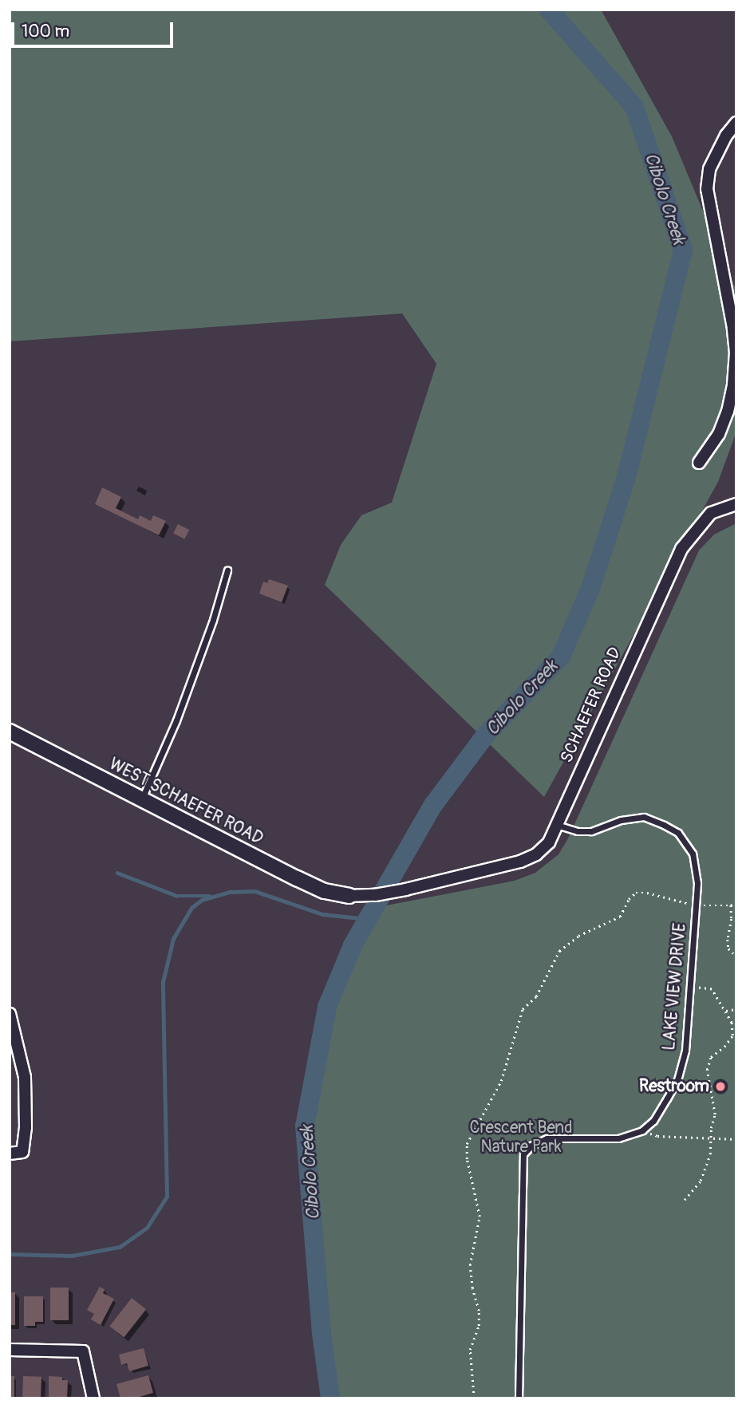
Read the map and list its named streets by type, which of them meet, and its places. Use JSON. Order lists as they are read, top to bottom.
{
  "streets": {
    "street": ["SCHAEFER ROAD", "WEST SCHAEFER ROAD"],
    "lane": ["LAKE VIEW DRIVE"]
  },
  "crossings": [
    ["SCHAEFER ROAD", "WEST SCHAEFER ROAD"],
    ["SCHAEFER ROAD", "LAKE VIEW DRIVE"]
  ],
  "water": ["Cibolo Creek"],
  "parks": ["Crescent Bend Nature Park"],
  "places": ["Restroom"],
  "scale_bar": "100 m"
}
